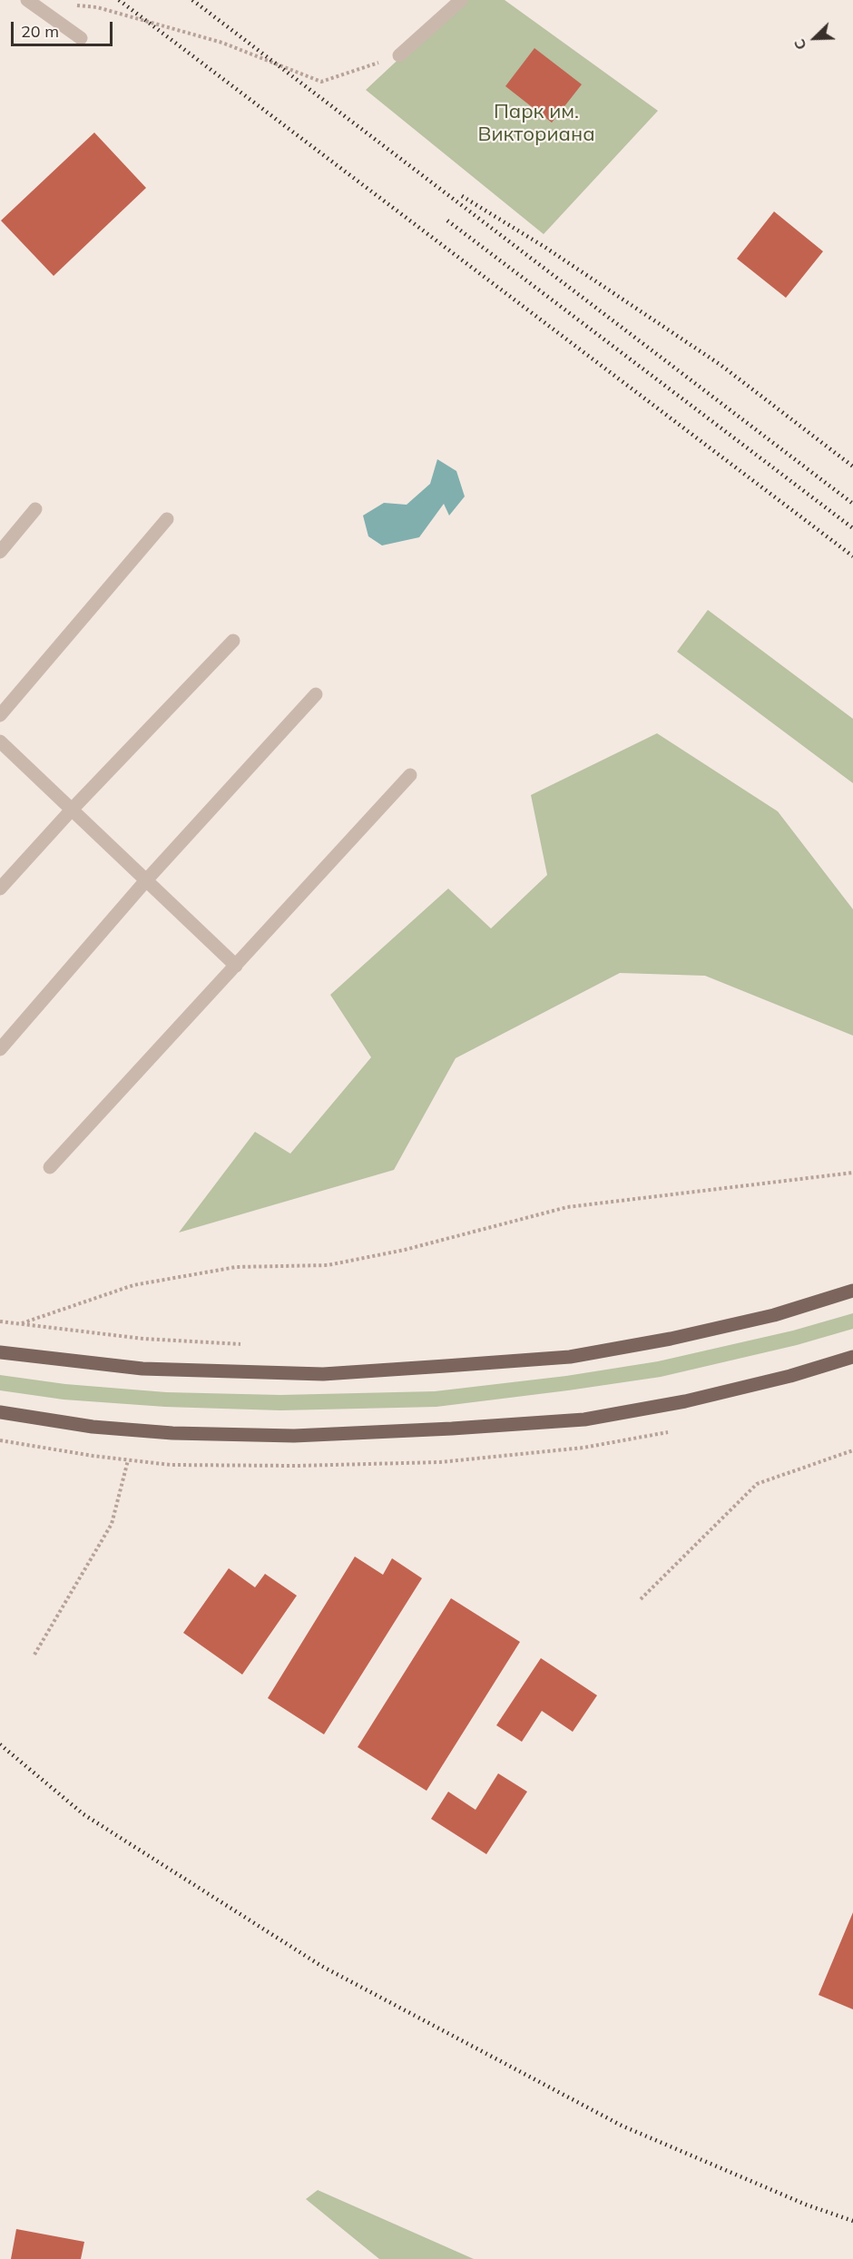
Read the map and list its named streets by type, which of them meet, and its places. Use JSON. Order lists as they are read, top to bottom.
{
  "parks": ["Парк им. Викториана"],
  "scale_bar": "20 m",
  "north": "bottom left"
}
